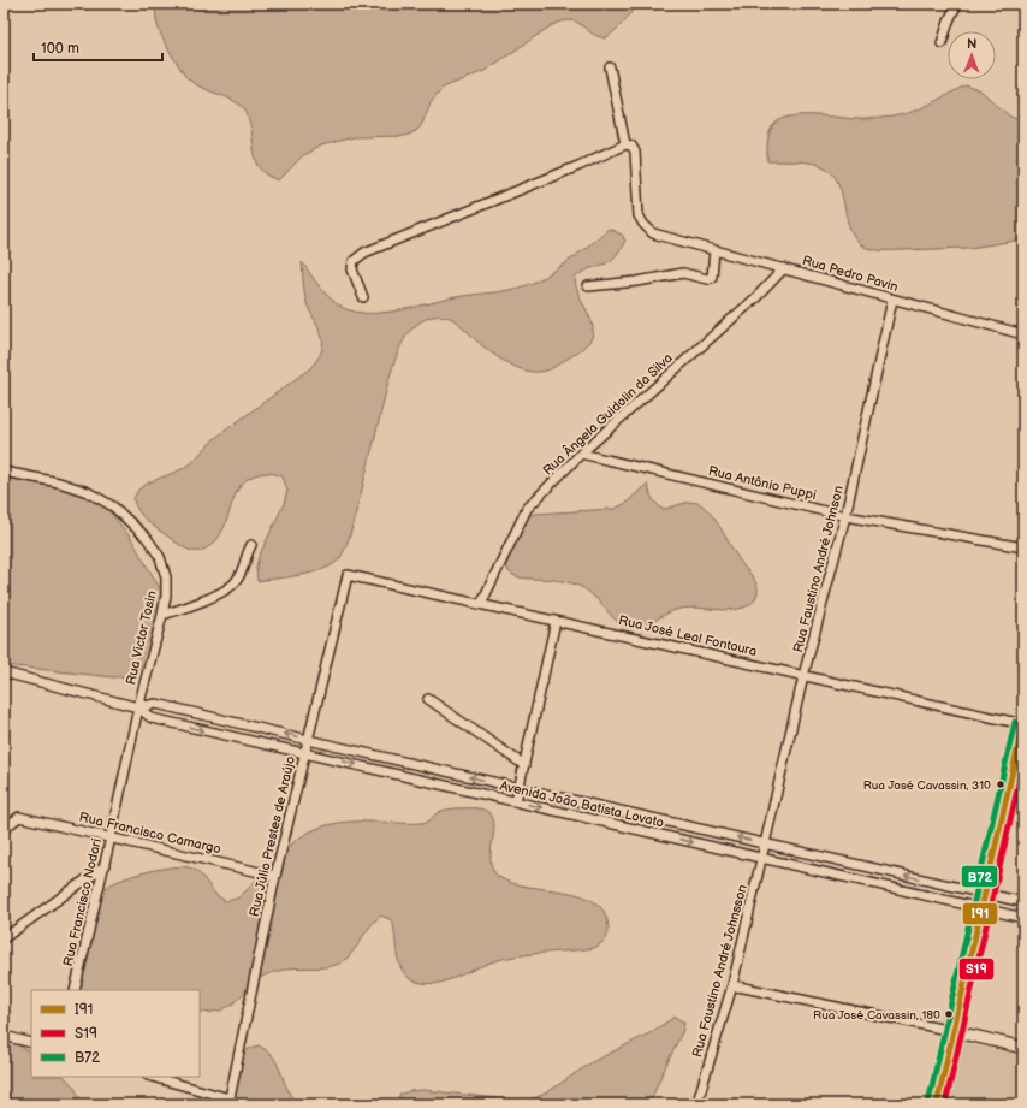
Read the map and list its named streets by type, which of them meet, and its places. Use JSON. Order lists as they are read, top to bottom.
{
  "streets": {
    "street": [
      "Rua Pedro Pavin",
      "Rua Ângela Guidolin da Silva",
      "Rua Antônio Puppi",
      "Rua Faustino André Johnson",
      "Rua José Leal Fontoura",
      "Rua Victor Tosin",
      "Avenida João Batista Lovato",
      "Rua Francisco Camargo",
      "Rua Júlio Prestes de Araújo",
      "Rua Francisco Nodari",
      "Rua Faustino André Johnsson"
    ]
  },
  "crossings": [
    ["Rua Pedro Pavin", "Rua Ângela Guidolin da Silva"],
    ["Rua Pedro Pavin", "Rua Faustino André Johnson"],
    ["Rua Ângela Guidolin da Silva", "Rua Antônio Puppi"],
    ["Rua Ângela Guidolin da Silva", "Rua José Leal Fontoura"],
    ["Rua Antônio Puppi", "Rua Faustino André Johnson"],
    ["Rua Faustino André Johnson", "Rua José Leal Fontoura"],
    ["Rua Faustino André Johnson", "Avenida João Batista Lovato"],
    ["Rua Faustino André Johnson", "Rua Faustino André Johnsson"],
    ["Rua José Leal Fontoura", "Rua Júlio Prestes de Araújo"],
    ["Rua Victor Tosin", "Avenida João Batista Lovato"],
    ["Rua Victor Tosin", "Rua Francisco Nodari"],
    ["Avenida João Batista Lovato", "Rua Júlio Prestes de Araújo"],
    ["Avenida João Batista Lovato", "Rua Francisco Nodari"],
    ["Avenida João Batista Lovato", "Rua Faustino André Johnsson"],
    ["Rua Francisco Camargo", "Rua Júlio Prestes de Araújo"],
    ["Rua Francisco Camargo", "Rua Francisco Nodari"]
  ],
  "places": ["Rua José Cavassin, 310", "Rua José Cavassin, 180"],
  "lines": ["transit line B72", "transit line I91", "transit line S19"],
  "legend": ["I91", "S19", "B72"],
  "scale_bar": "100 m",
  "north": "top"
}
